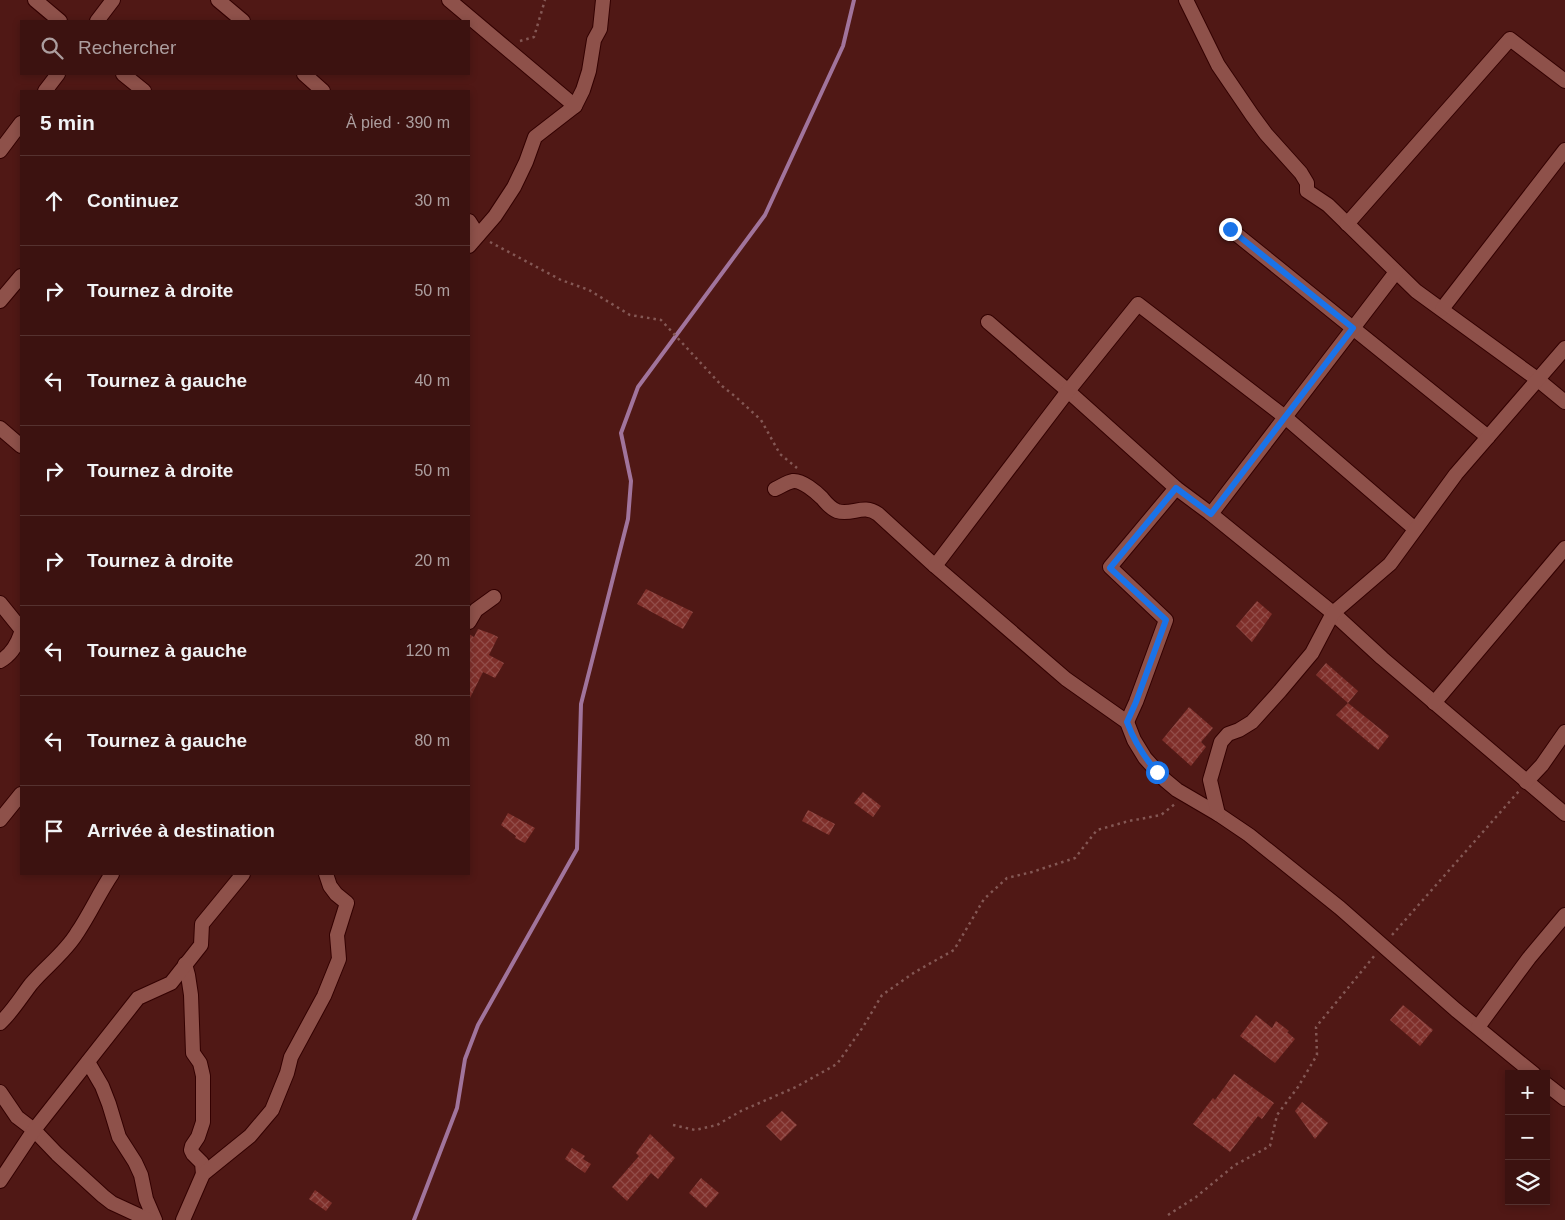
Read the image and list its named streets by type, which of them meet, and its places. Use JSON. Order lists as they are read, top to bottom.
{
  "page": {
    "search": "Rechercher",
    "heading": ["5 min", "À pied · 390 m"],
    "list": [
      ["Continuez", "30 m"],
      ["Tournez à droite", "50 m"],
      ["Tournez à gauche", "40 m"],
      ["Tournez à droite", "50 m"],
      ["Tournez à droite", "20 m"],
      ["Tournez à gauche", "120 m"],
      ["Tournez à gauche", "80 m"],
      "Arrivée à destination"
    ],
    "map_buttons": ["+", "−"]
  }
}
